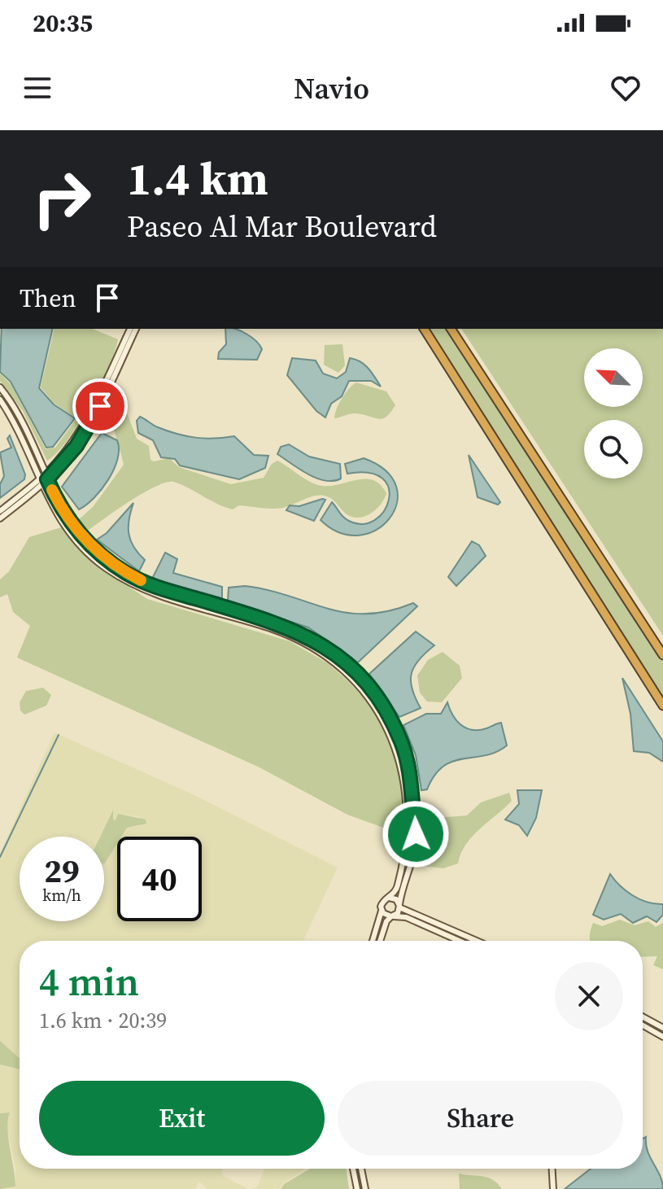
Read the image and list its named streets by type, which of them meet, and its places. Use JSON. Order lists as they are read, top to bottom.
{
  "north": "top left",
  "page": {
    "status": "20:35",
    "header": "Navio",
    "turn": ["1.4 km", "Paseo Al Mar Boulevard"],
    "then": "Then",
    "speed": "29 km/h",
    "limit": "40",
    "heading": ["4 min", "1.6 km · 20:39"],
    "buttons": ["Exit", "Share"]
  }
}
